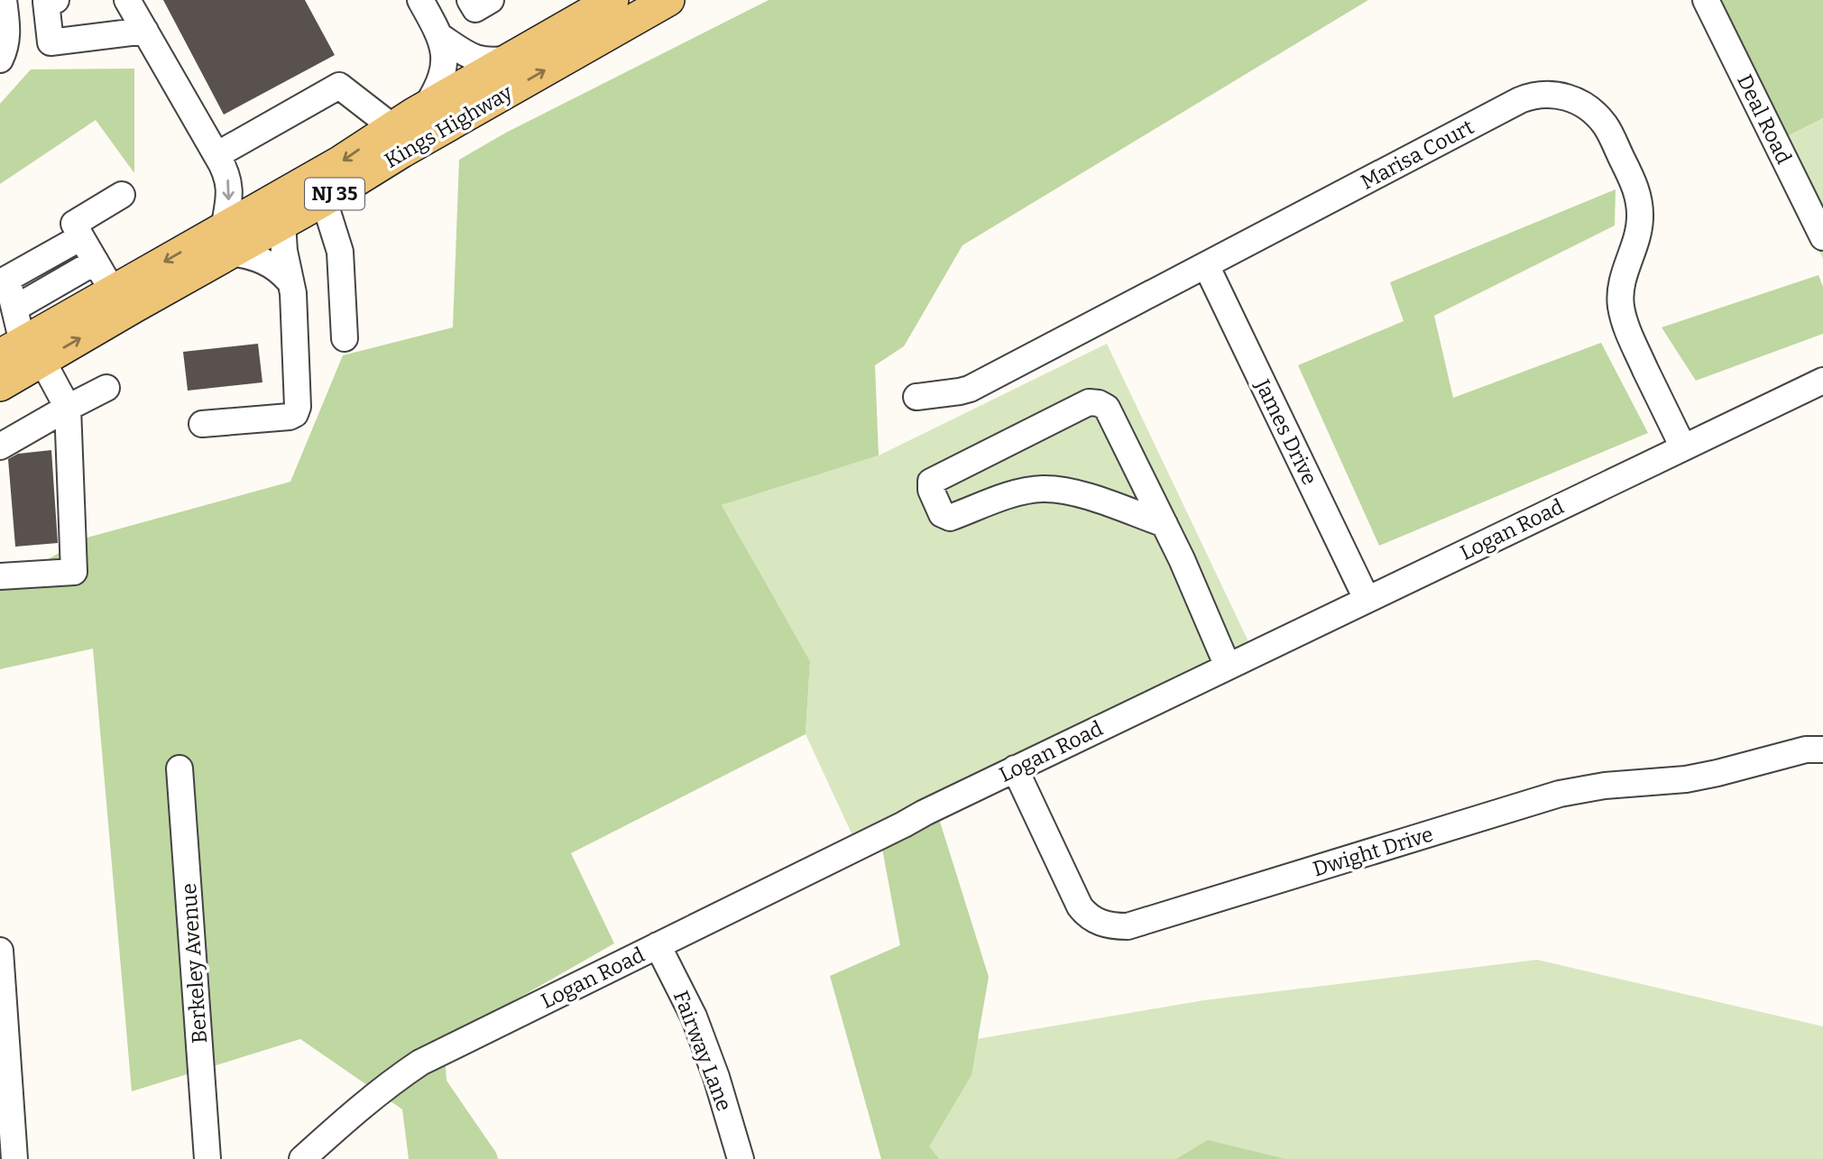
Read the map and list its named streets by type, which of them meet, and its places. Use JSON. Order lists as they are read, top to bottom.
{
  "streets": {
    "main road": ["Kings Highway", "NJ 35"],
    "street": [
      "Deal Road",
      "Marisa Court",
      "James Drive",
      "Logan Road",
      "Dwight Drive",
      "Berkeley Avenue",
      "Fairway Lane"
    ]
  },
  "crossings": [
    ["Marisa Court", "James Drive"],
    ["Marisa Court", "Logan Road"],
    ["James Drive", "Logan Road"],
    ["Logan Road", "Dwight Drive"],
    ["Logan Road", "Fairway Lane"]
  ]
}
